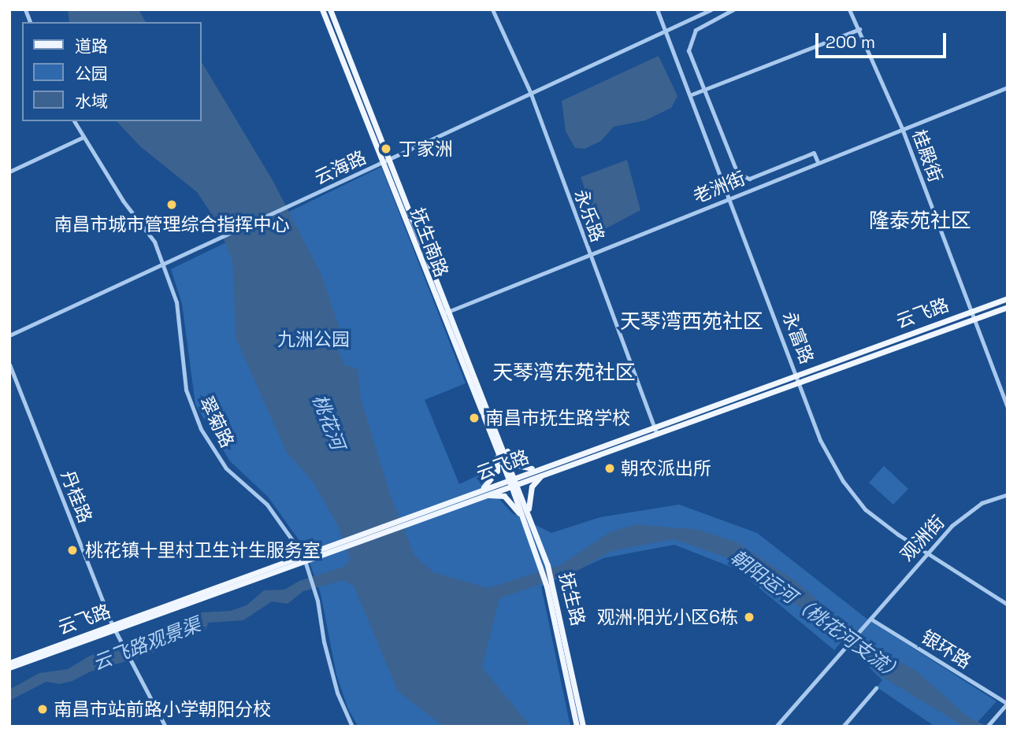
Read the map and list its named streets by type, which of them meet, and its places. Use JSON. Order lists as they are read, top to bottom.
{
  "streets": {
    "main road": ["抚生南路", "云飞路", "抚生路"],
    "street": [
      "桂殿街",
      "云海路",
      "老洲街",
      "永乐路",
      "永富路",
      "翠菊路",
      "丹桂路",
      "观洲街",
      "银环路"
    ]
  },
  "crossings": [
    ["桂殿街", "老洲街"],
    ["桂殿街", "云飞路"],
    ["云海路", "永乐路"],
    ["云海路", "抚生南路"],
    ["云海路", "永富路"],
    ["云海路", "翠菊路"],
    ["老洲街", "永乐路"],
    ["老洲街", "抚生南路"],
    ["老洲街", "永富路"],
    ["永乐路", "云飞路"],
    ["抚生南路", "云飞路"],
    ["抚生南路", "抚生路"],
    ["云飞路", "永富路"],
    ["云飞路", "翠菊路"],
    ["云飞路", "丹桂路"],
    ["云飞路", "抚生路"],
    ["永富路", "观洲街"],
    ["观洲街", "银环路"]
  ],
  "districts": ["隆泰苑社区", "天琴湾西苑社区", "天琴湾东苑社区"],
  "water": ["桃花河", "朝阳运河（桃花河支流）", "云飞路观景渠"],
  "parks": ["九洲公园"],
  "places": [
    "丁家洲",
    "南昌市城市管理综合指挥中心",
    "南昌市抚生路学校",
    "朝农派出所",
    "桃花镇十里村卫生计生服务室",
    "观洲·阳光小区6栋",
    "南昌市站前路小学朝阳分校"
  ],
  "legend": ["道路", "公园", "水域"],
  "scale_bar": "200 m"
}
